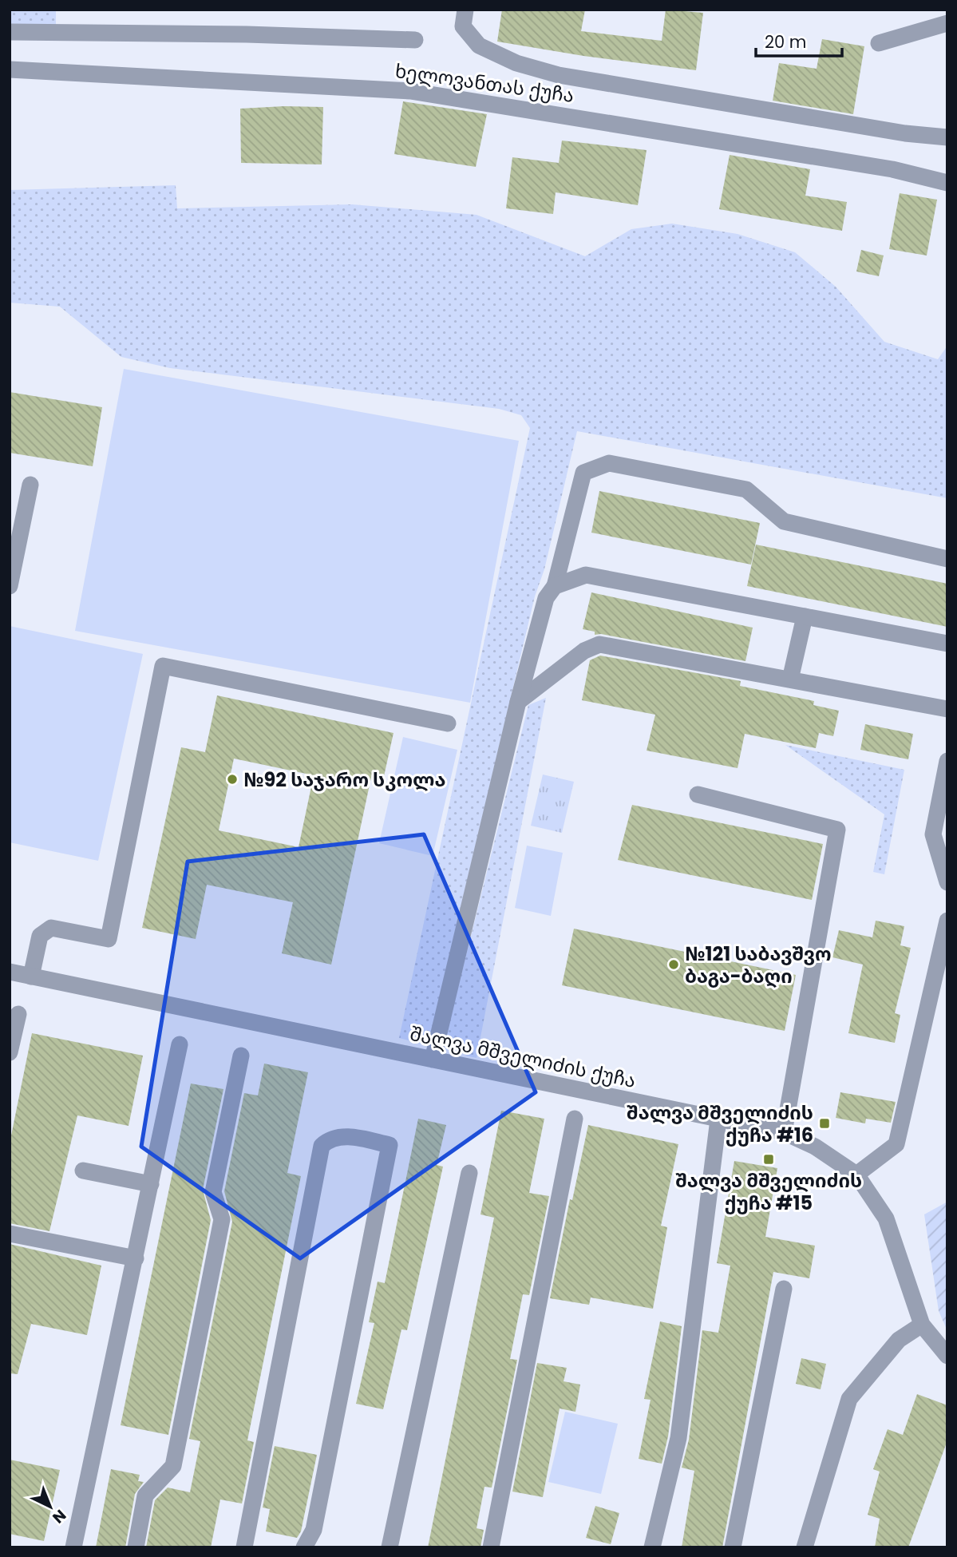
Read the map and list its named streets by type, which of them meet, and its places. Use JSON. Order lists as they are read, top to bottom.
{
  "streets": {
    "street": ["ხელოვანთას ქუჩა", "შალვა მშველიძის ქუჩა"]
  },
  "places": {
    "other": ["№92 საჯარო სკოლა", "№121 საბავშვო ბაგა-ბაღი"],
    "transit": ["შალვა მშველიძის ქუჩა #16", "შალვა მშველიძის ქუჩა #15"]
  },
  "scale_bar": "20 m",
  "north": "bottom right"
}
